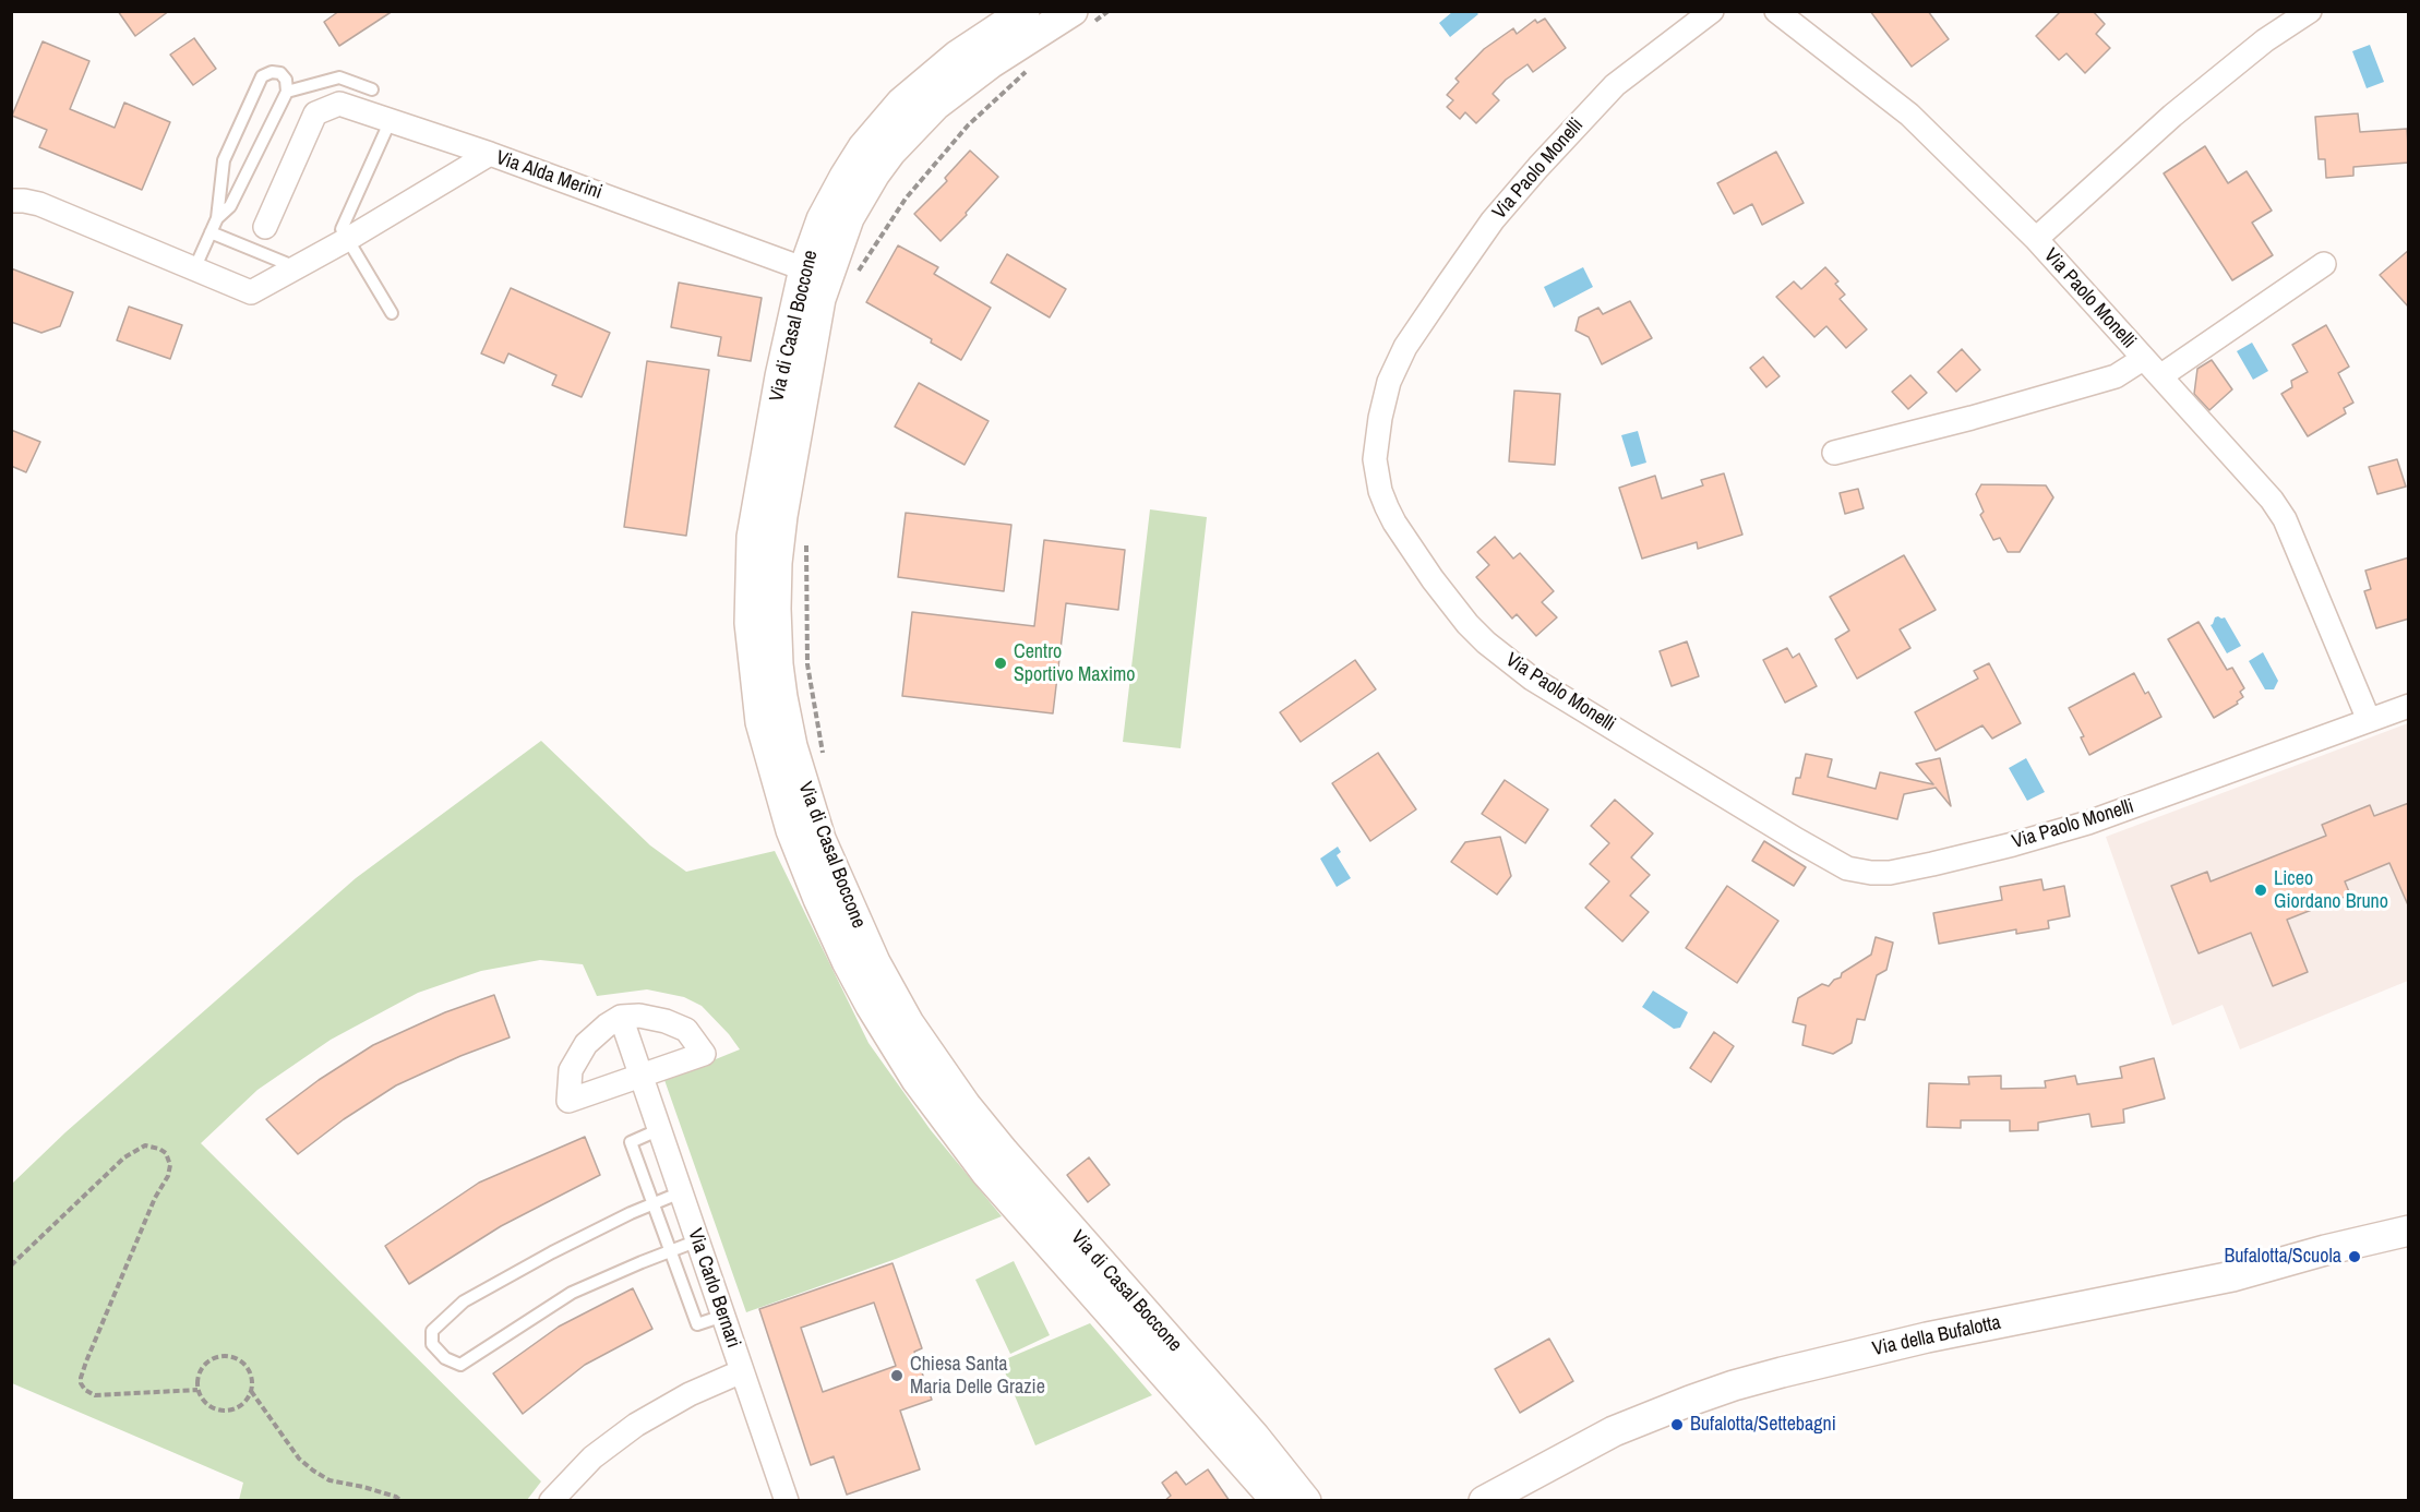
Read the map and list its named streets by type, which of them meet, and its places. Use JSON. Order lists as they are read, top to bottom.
{
  "streets": {
    "street": [
      "Via Paolo Monelli",
      "Via Alda Merini",
      "Via di Casal Boccone",
      "Via Carlo Bernari",
      "Via della Bufalotta"
    ]
  },
  "crossings": [
    ["Via Alda Merini", "Via di Casal Boccone"]
  ],
  "places": [
    "Centro Sportivo Maximo",
    "Liceo Giordano Bruno",
    "Bufalotta/Scuola",
    "Chiesa Santa Maria Delle Grazie",
    "Bufalotta/Settebagni"
  ]
}
